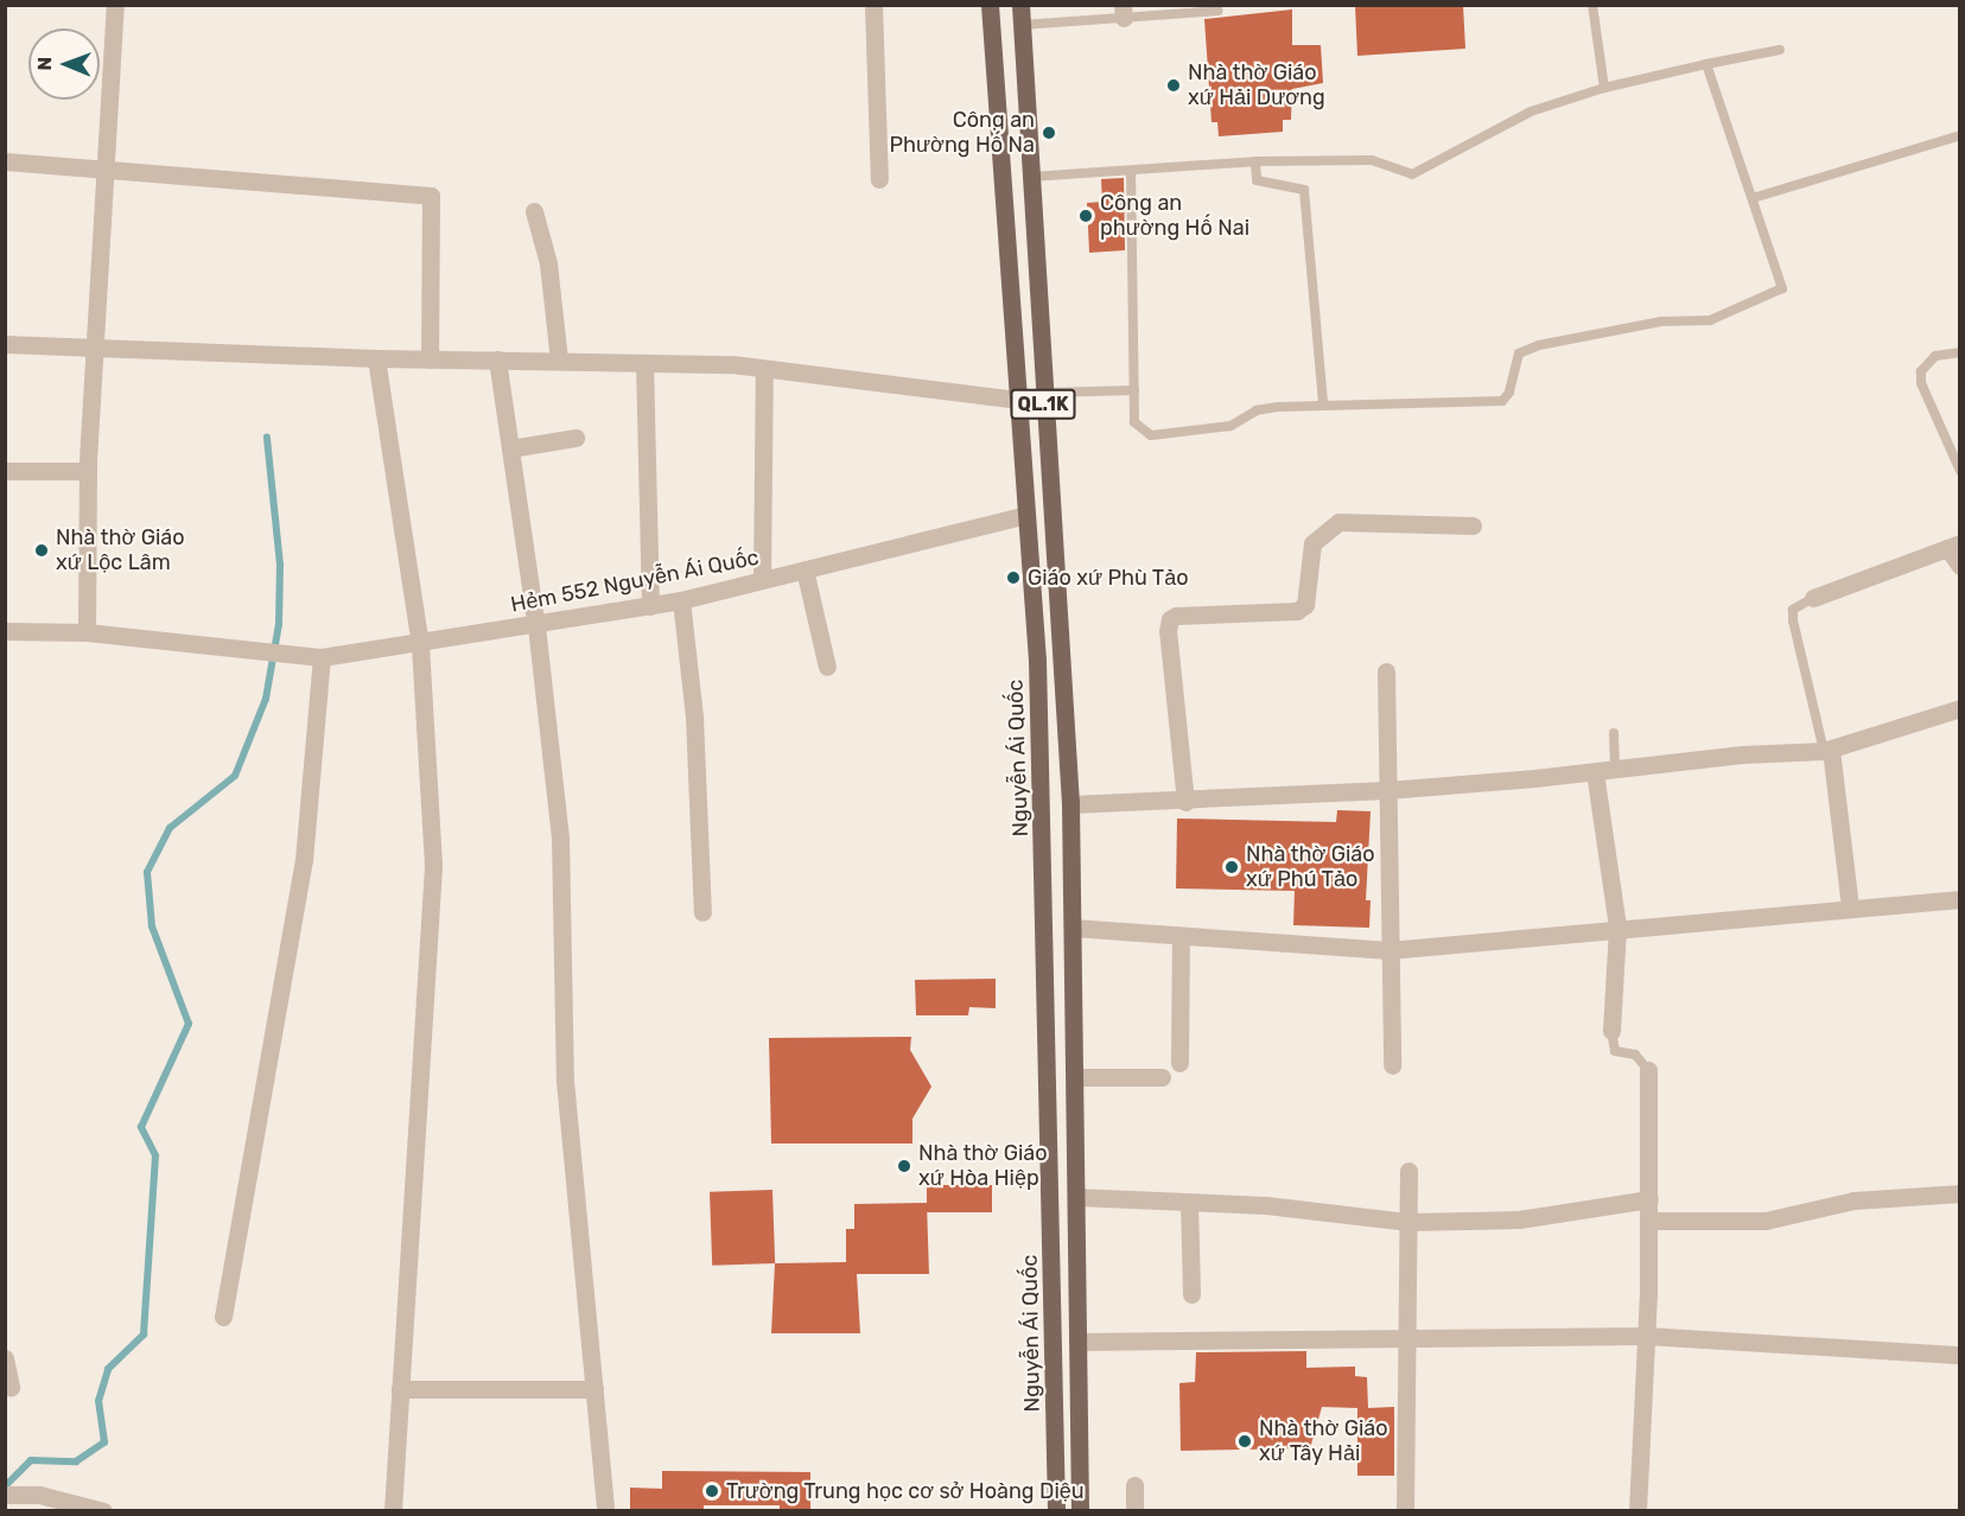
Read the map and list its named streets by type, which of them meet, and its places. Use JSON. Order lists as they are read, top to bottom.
{
  "streets": {
    "main road": ["QL.1K", "Nguyễn Ái Quốc"],
    "street": ["Hẻm 552 Nguyễn Ái Quốc"]
  },
  "crossings": [
    ["Hẻm 552 Nguyễn Ái Quốc", "Nguyễn Ái Quốc"]
  ],
  "places": [
    "Nhà thờ Giáo xứ Hải Dương",
    "Công an Phường Hố Na",
    "Công an phường Hố Nai",
    "Nhà thờ Giáo xứ Lộc Lâm",
    "Giáo xứ Phù Tảo",
    "Nhà thờ Giáo xứ Phú Tảo",
    "Nhà thờ Giáo xứ Hòa Hiệp",
    "Nhà thờ Giáo xứ Tây Hải",
    "Trường Trung học cơ sở Hoàng Diệu"
  ],
  "north": "left"
}
